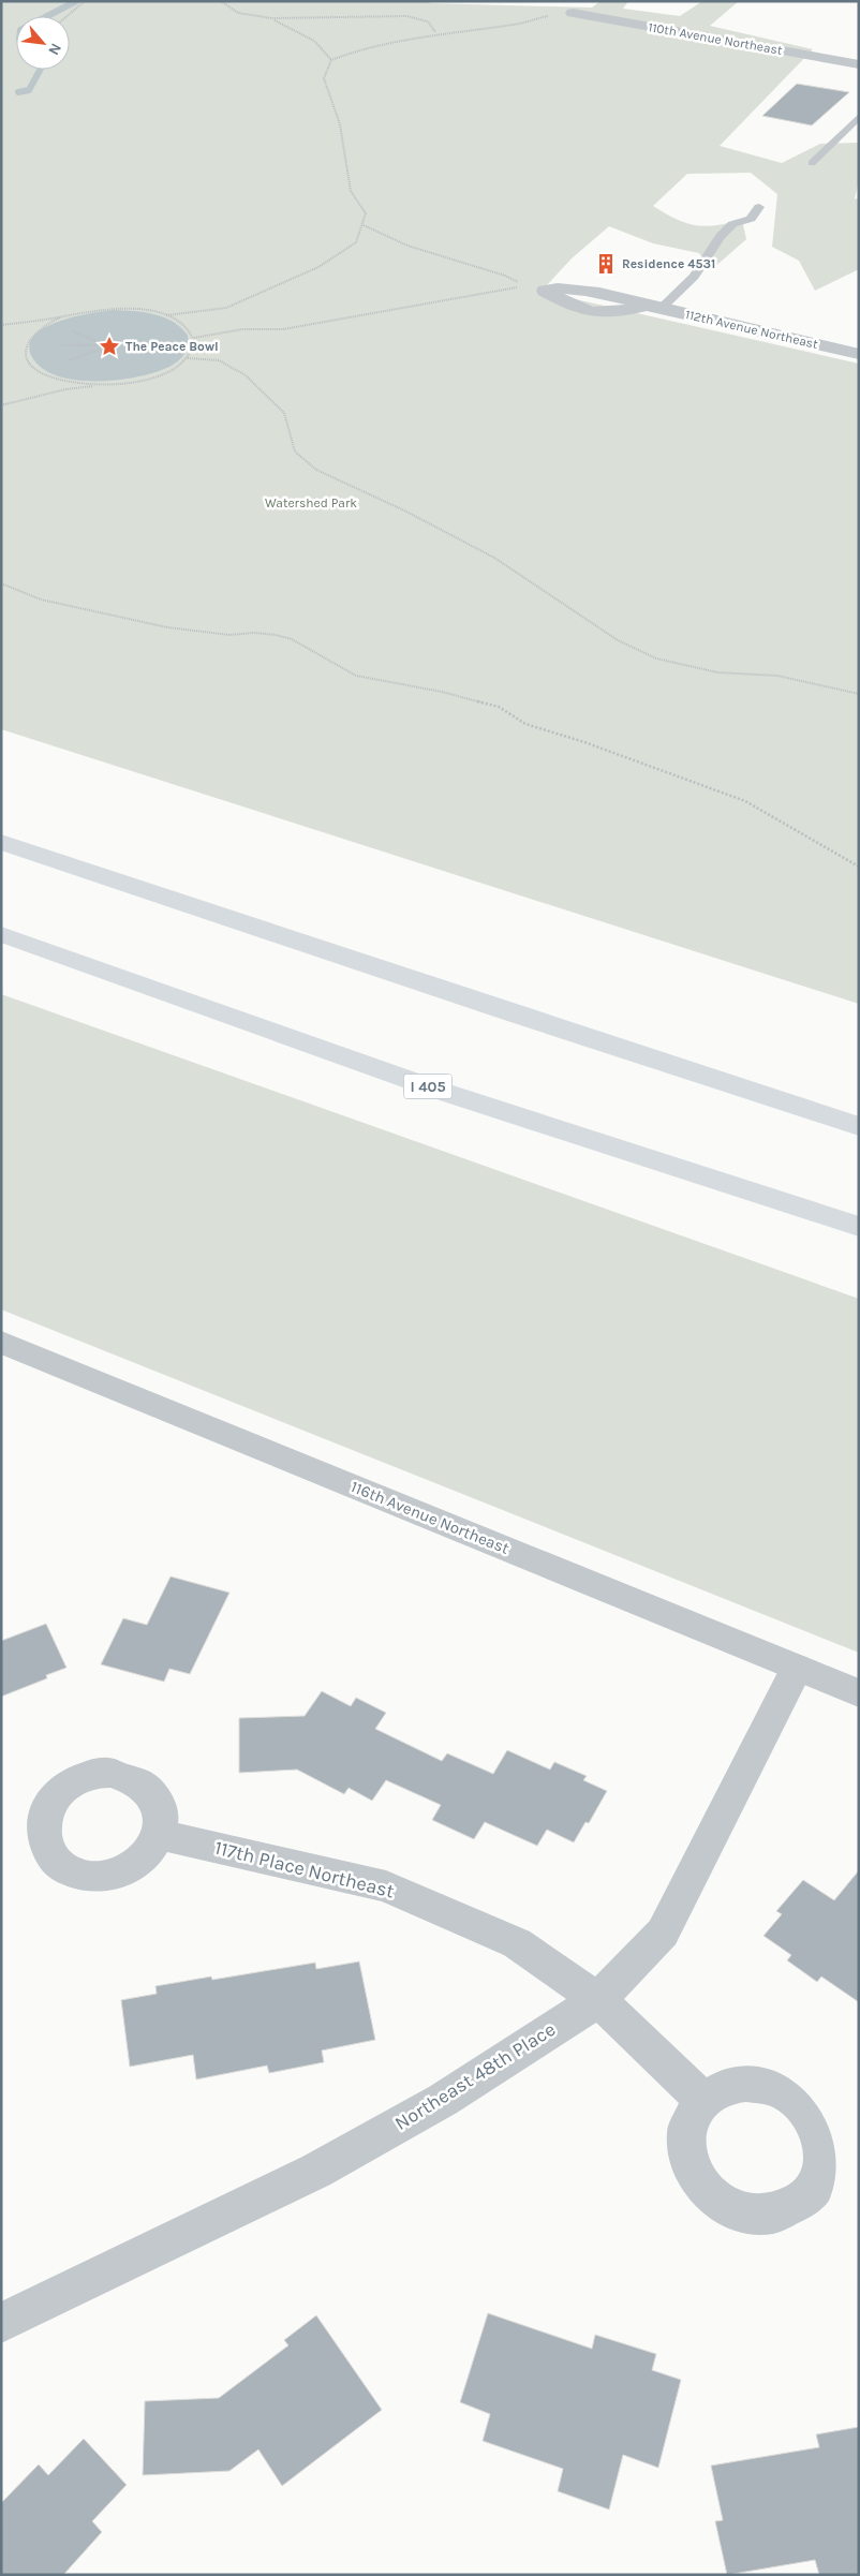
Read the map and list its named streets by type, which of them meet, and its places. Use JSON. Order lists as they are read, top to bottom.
{
  "streets": {
    "highway": ["I 405"],
    "street": [
      "110th Avenue Northeast",
      "112th Avenue Northeast",
      "116th Avenue Northeast",
      "117th Place Northeast",
      "Northeast 48th Place"
    ]
  },
  "crossings": [
    ["116th Avenue Northeast", "Northeast 48th Place"],
    ["117th Place Northeast", "Northeast 48th Place"]
  ],
  "parks": ["Watershed Park"],
  "places": {
    "building": ["Residence 4531"],
    "place": ["The Peace Bowl"]
  },
  "north": "bottom right"
}
